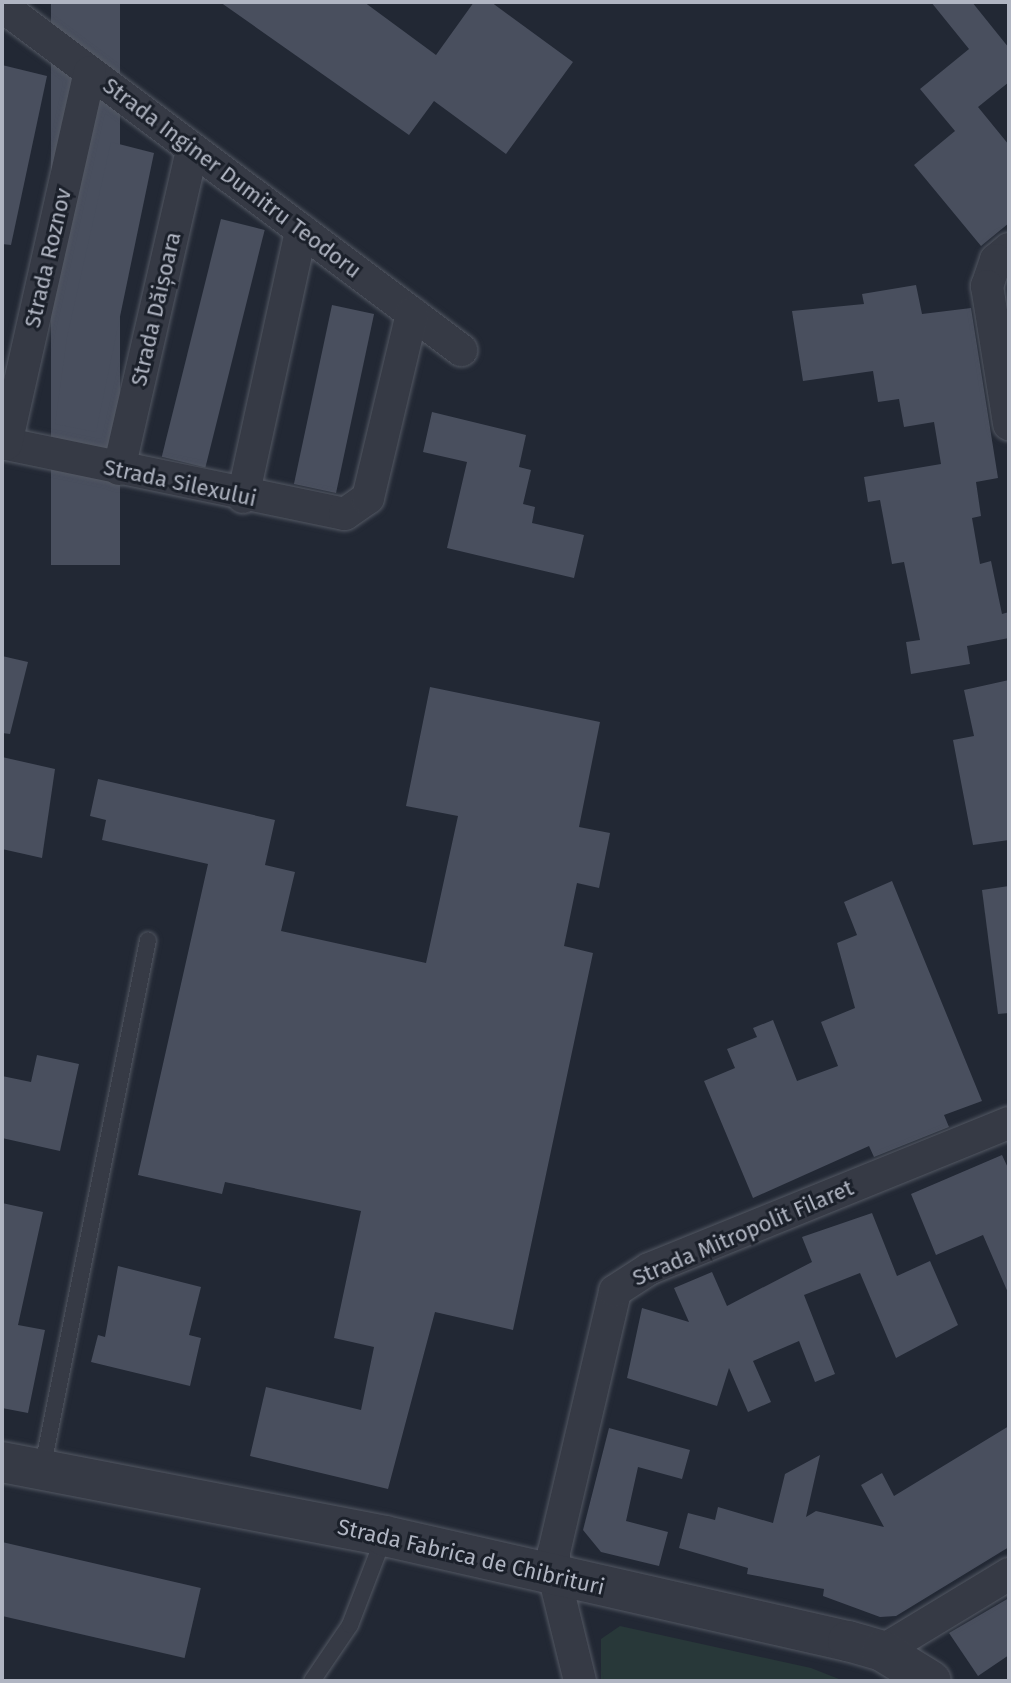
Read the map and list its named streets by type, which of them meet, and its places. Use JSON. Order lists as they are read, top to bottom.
{
  "streets": {
    "street": [
      "Strada Inginer Dumitru Teodoru",
      "Strada Roznov",
      "Strada Dăișoara",
      "Strada Silexului",
      "Strada Mitropolit Filaret",
      "Strada Fabrica de Chibrituri"
    ]
  },
  "crossings": [
    ["Strada Inginer Dumitru Teodoru", "Strada Roznov"],
    ["Strada Inginer Dumitru Teodoru", "Strada Dăișoara"],
    ["Strada Inginer Dumitru Teodoru", "Strada Silexului"],
    ["Strada Roznov", "Strada Silexului"],
    ["Strada Dăișoara", "Strada Silexului"],
    ["Strada Mitropolit Filaret", "Strada Fabrica de Chibrituri"]
  ]
}
